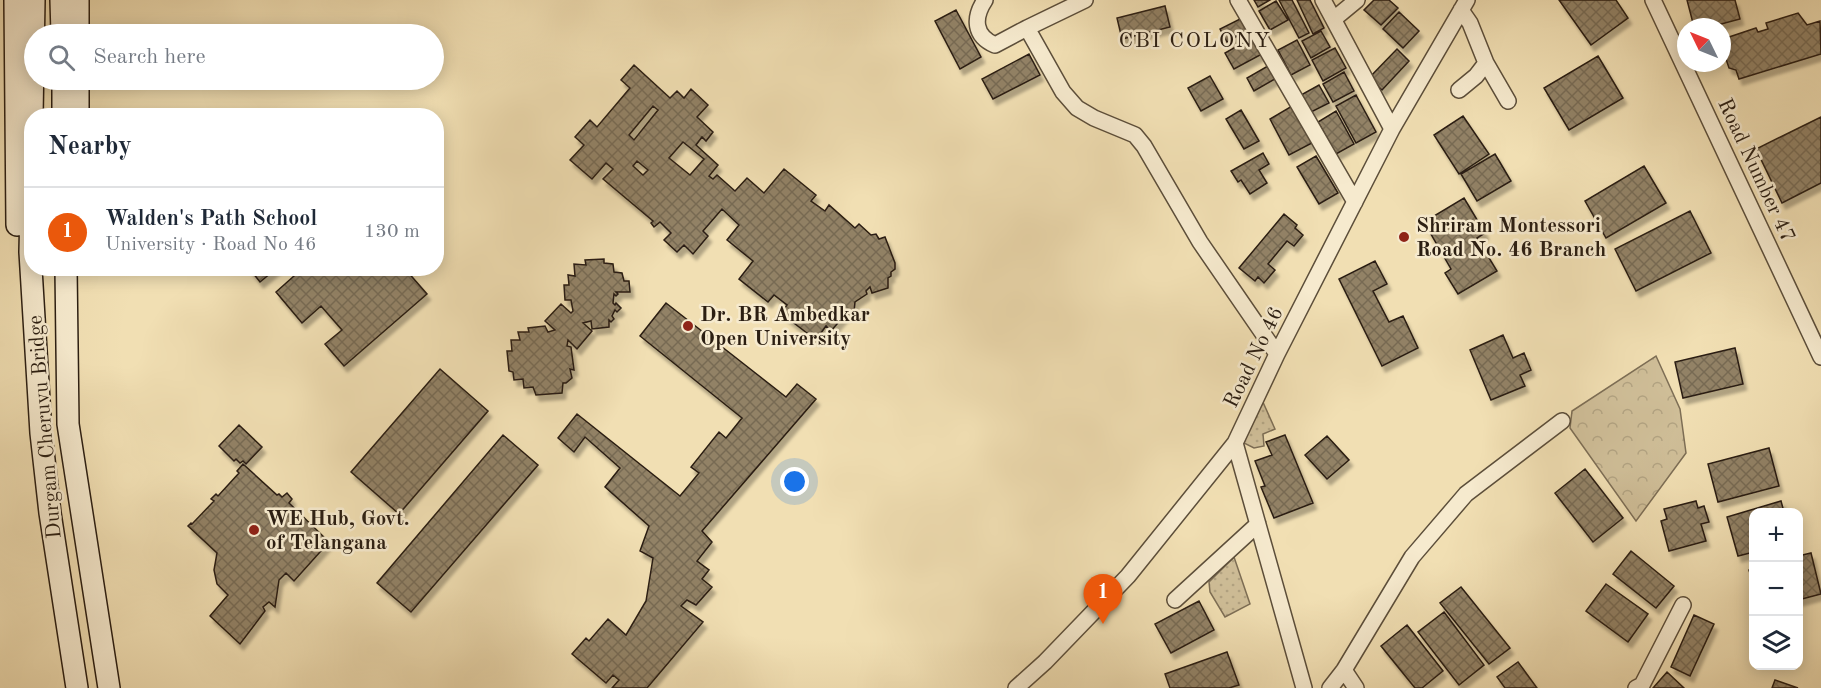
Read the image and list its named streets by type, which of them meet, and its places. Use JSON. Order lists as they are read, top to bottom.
{
  "streets": {
    "main road": ["Durgam Cheruvu Bridge"],
    "street": ["Road Number 47", "Road No 46"]
  },
  "districts": ["CBI COLONY"],
  "places": ["Shriram Montessori Road No. 46 Branch", "Dr. BR Ambedkar Open University", "WE Hub, Govt. of Telangana"],
  "north": "top left",
  "page": {
    "search": "Search here",
    "heading": "Nearby",
    "list": [
      {
        "mark": "1",
        "name": "Walden's Path School",
        "note": "University · Road No 46",
        "value": "130 m"
      }
    ],
    "map_buttons": ["+", "−"],
    "pins": "1"
  }
}
